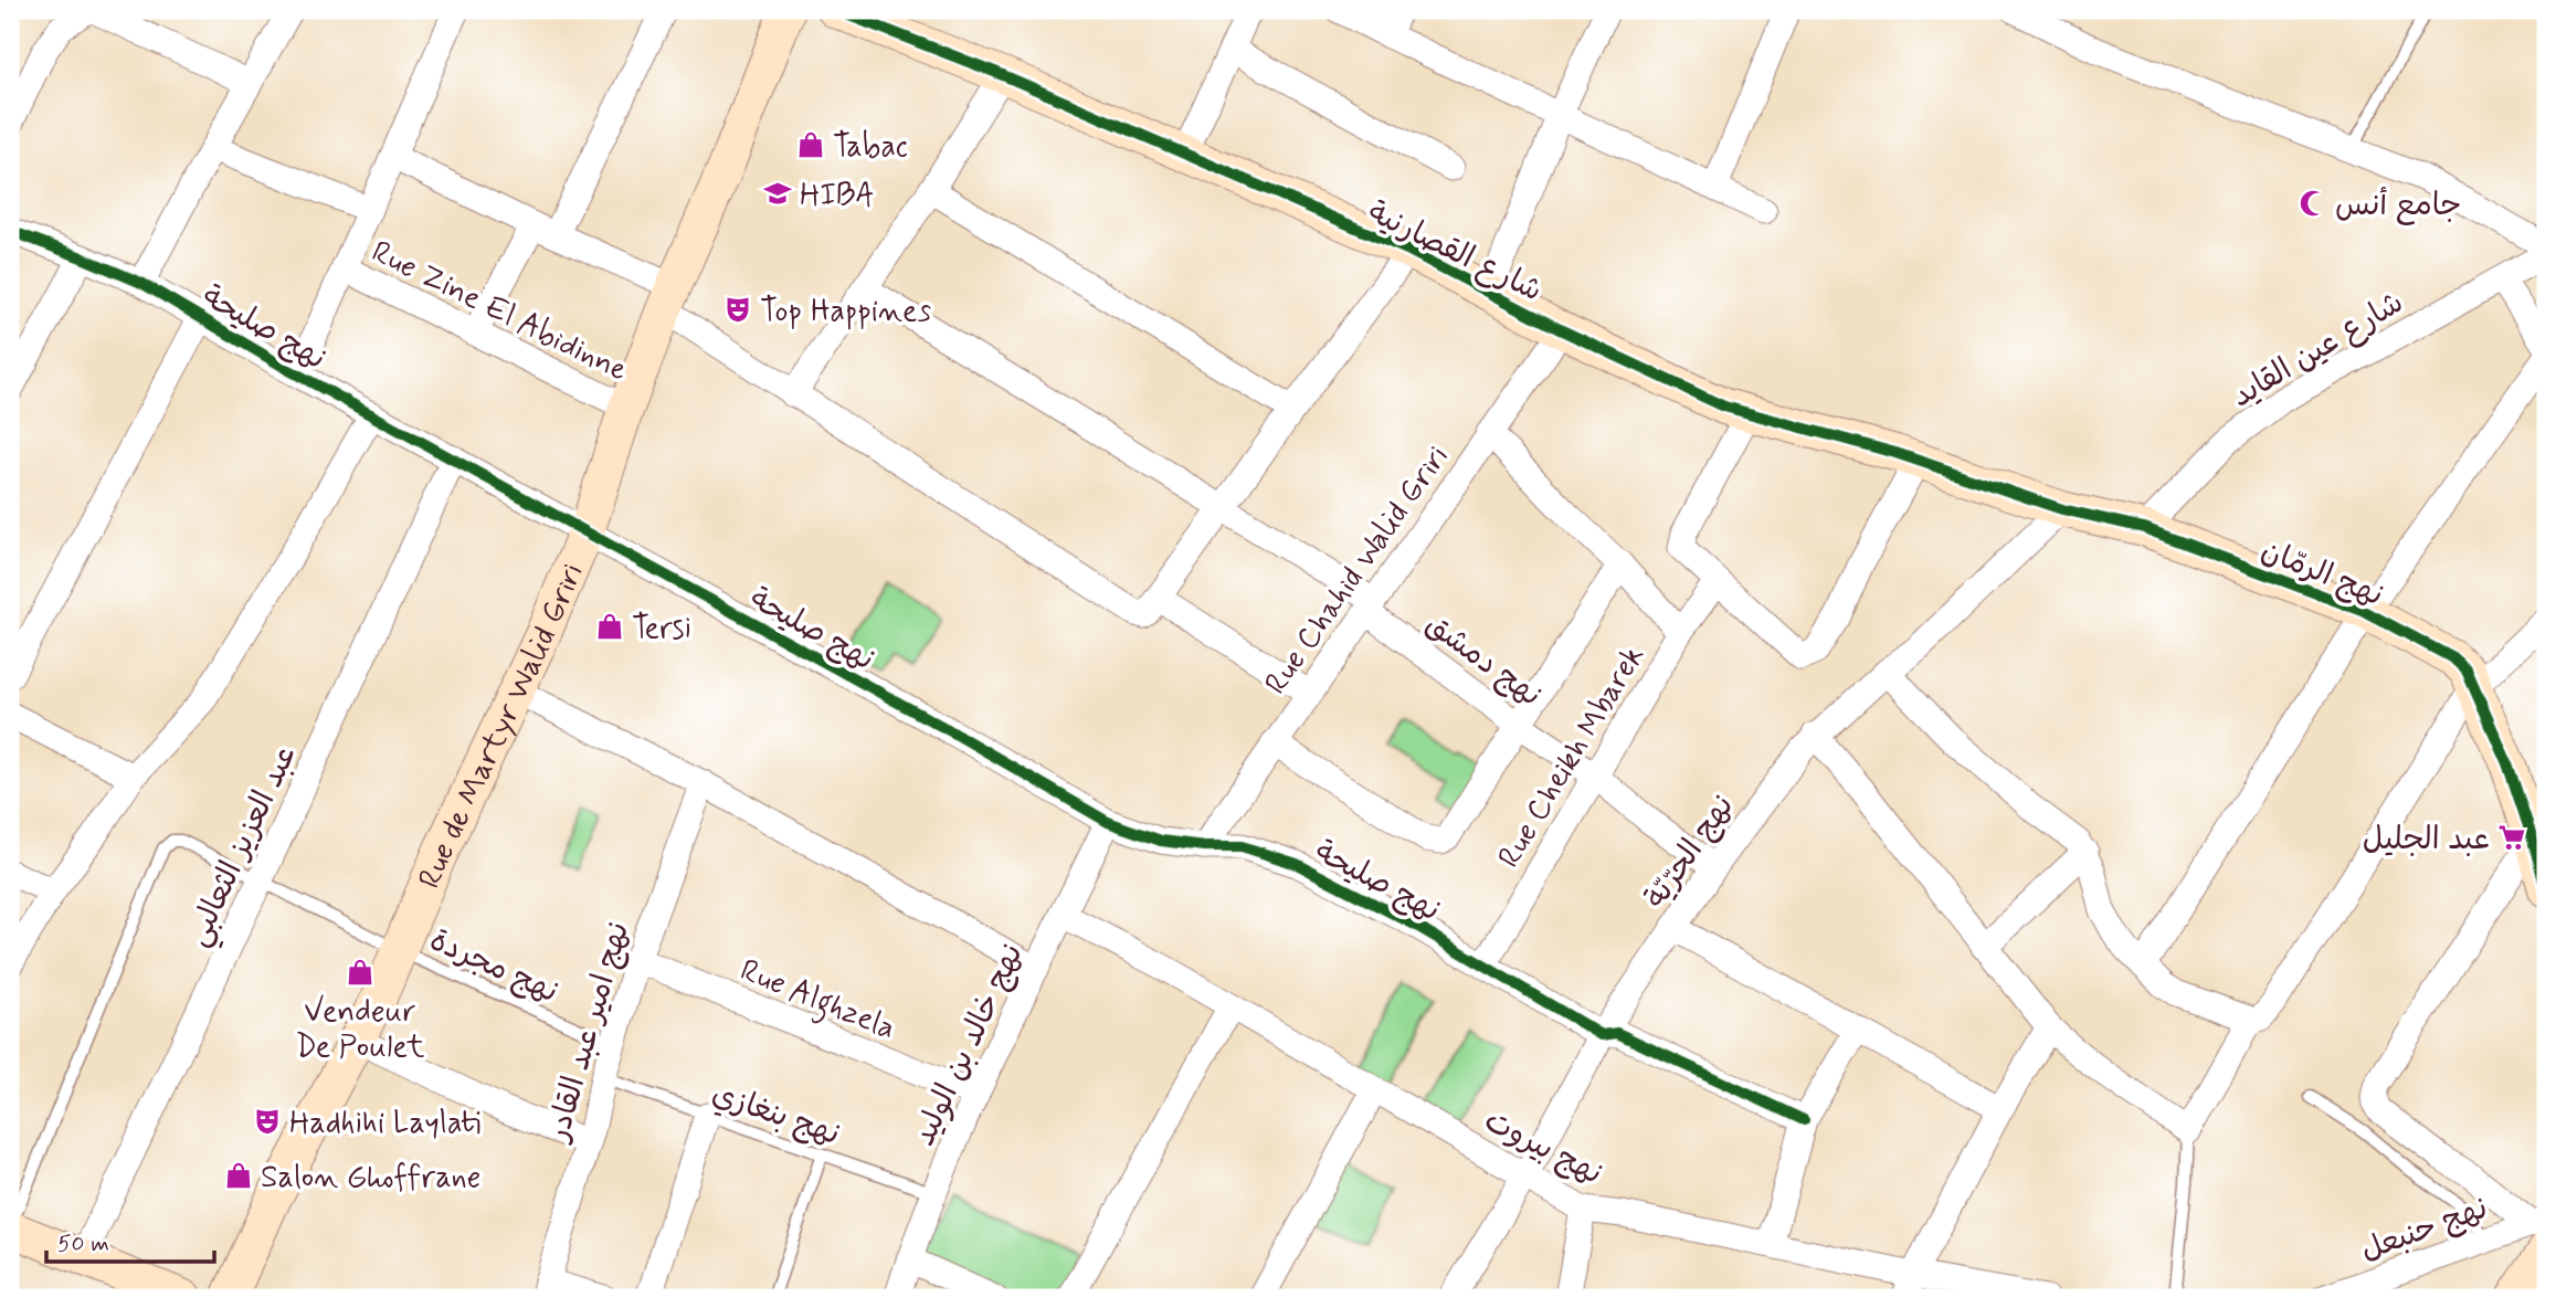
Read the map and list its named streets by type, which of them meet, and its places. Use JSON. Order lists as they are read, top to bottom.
{
  "streets": {
    "street": [
      "شارع القصارنية",
      "Rue Zine El Abidinne",
      "نهج صليحة",
      "شارع عين القايد",
      "Rue Chahid Walid Griri",
      "نهج الرمّان",
      "نهج دمشق",
      "Rue de Martyr Walid Griri",
      "Rue Cheikh Mbarek",
      "عبد العزيز الثعالبي",
      "نهج الحرّيّة",
      "Rue Alghzela",
      "نهج امير عبد القادر",
      "نهج خالد بن الوليد",
      "نهج بيروت",
      "نهج حنبعل"
    ],
    "lane": ["نهج مجردة", "نهج بنغازي"]
  },
  "crossings": [
    ["شارع القصارنية", "Rue Chahid Walid Griri"],
    ["شارع القصارنية", "نهج الرمّان"],
    ["شارع القصارنية", "نهج الحرّيّة"],
    ["Rue Zine El Abidinne", "Rue de Martyr Walid Griri"],
    ["نهج صليحة", "Rue Chahid Walid Griri"],
    ["نهج صليحة", "Rue de Martyr Walid Griri"],
    ["نهج صليحة", "Rue Cheikh Mbarek"],
    ["نهج صليحة", "عبد العزيز الثعالبي"],
    ["نهج صليحة", "نهج الحرّيّة"],
    ["نهج صليحة", "نهج خالد بن الوليد"],
    ["شارع عين القايد", "نهج الرمّان"],
    ["Rue Chahid Walid Griri", "نهج دمشق"],
    ["نهج الرمّان", "نهج الحرّيّة"],
    ["نهج دمشق", "Rue Cheikh Mbarek"],
    ["نهج دمشق", "نهج الحرّيّة"],
    ["Rue de Martyr Walid Griri", "نهج مجردة"],
    ["عبد العزيز الثعالبي", "نهج مجردة"],
    ["نهج الحرّيّة", "نهج بيروت"],
    ["نهج مجردة", "نهج امير عبد القادر"],
    ["Rue Alghzela", "نهج امير عبد القادر"],
    ["Rue Alghzela", "نهج خالد بن الوليد"],
    ["نهج امير عبد القادر", "نهج بنغازي"],
    ["نهج خالد بن الوليد", "نهج بنغازي"],
    ["نهج خالد بن الوليد", "نهج بيروت"]
  ],
  "places": {
    "shop": [
      "Tabac",
      "Tersi",
      "Vendeur De Poulet",
      "Salon Ghoffrane"
    ],
    "school or university": ["HIBA"],
    "mosque": ["جامع أنس"],
    "theatre": ["Top Happines", "Hadhihi Laylati"],
    "supermarket": ["عبد الجليل"]
  },
  "scale_bar": "50 m"
}
